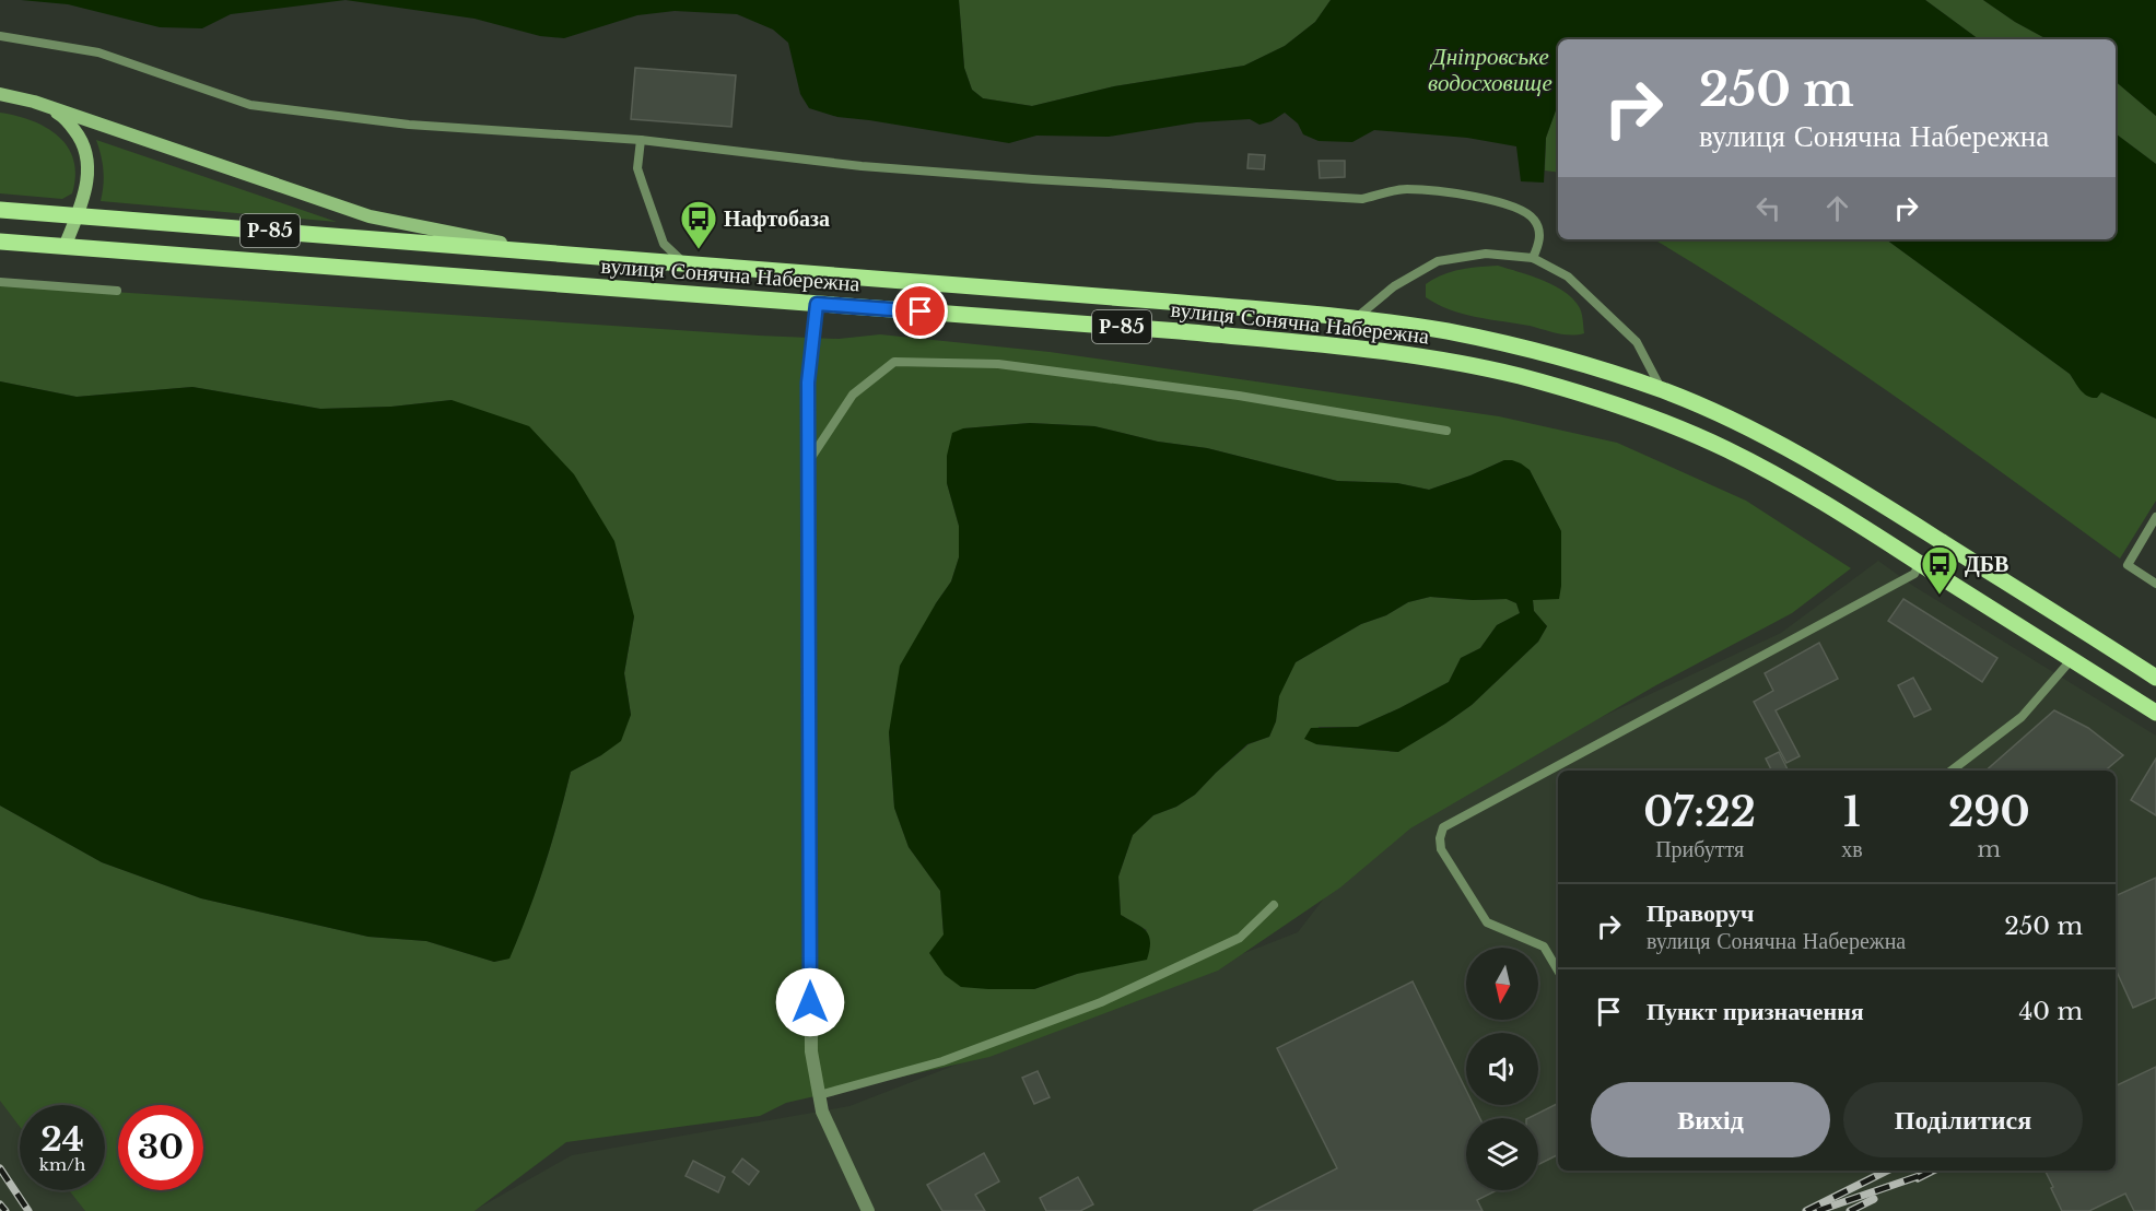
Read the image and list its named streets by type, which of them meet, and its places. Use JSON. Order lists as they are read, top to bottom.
{
  "streets": {
    "main road": ["Р-85", "вулиця Сонячна Набережна"]
  },
  "water": ["Дніпровське водосховище"],
  "places": {
    "bus stop": ["Нафтобаза", "ДБВ"]
  },
  "north": "bottom",
  "page": {
    "turn": ["250 m", "вулиця Сонячна Набережна"],
    "eta": [
      "07:22",
      "Прибуття",
      "1",
      "хв",
      "290",
      "m"
    ],
    "list": [
      {
        "name": "Праворуч",
        "note": "вулиця Сонячна Набережна",
        "value": "250 m"
      },
      {
        "name": "Пункт призначення",
        "value": "40 m"
      }
    ],
    "buttons": ["Вихід", "Поділитися"],
    "speed": "24 km/h",
    "limit": "30"
  }
}
